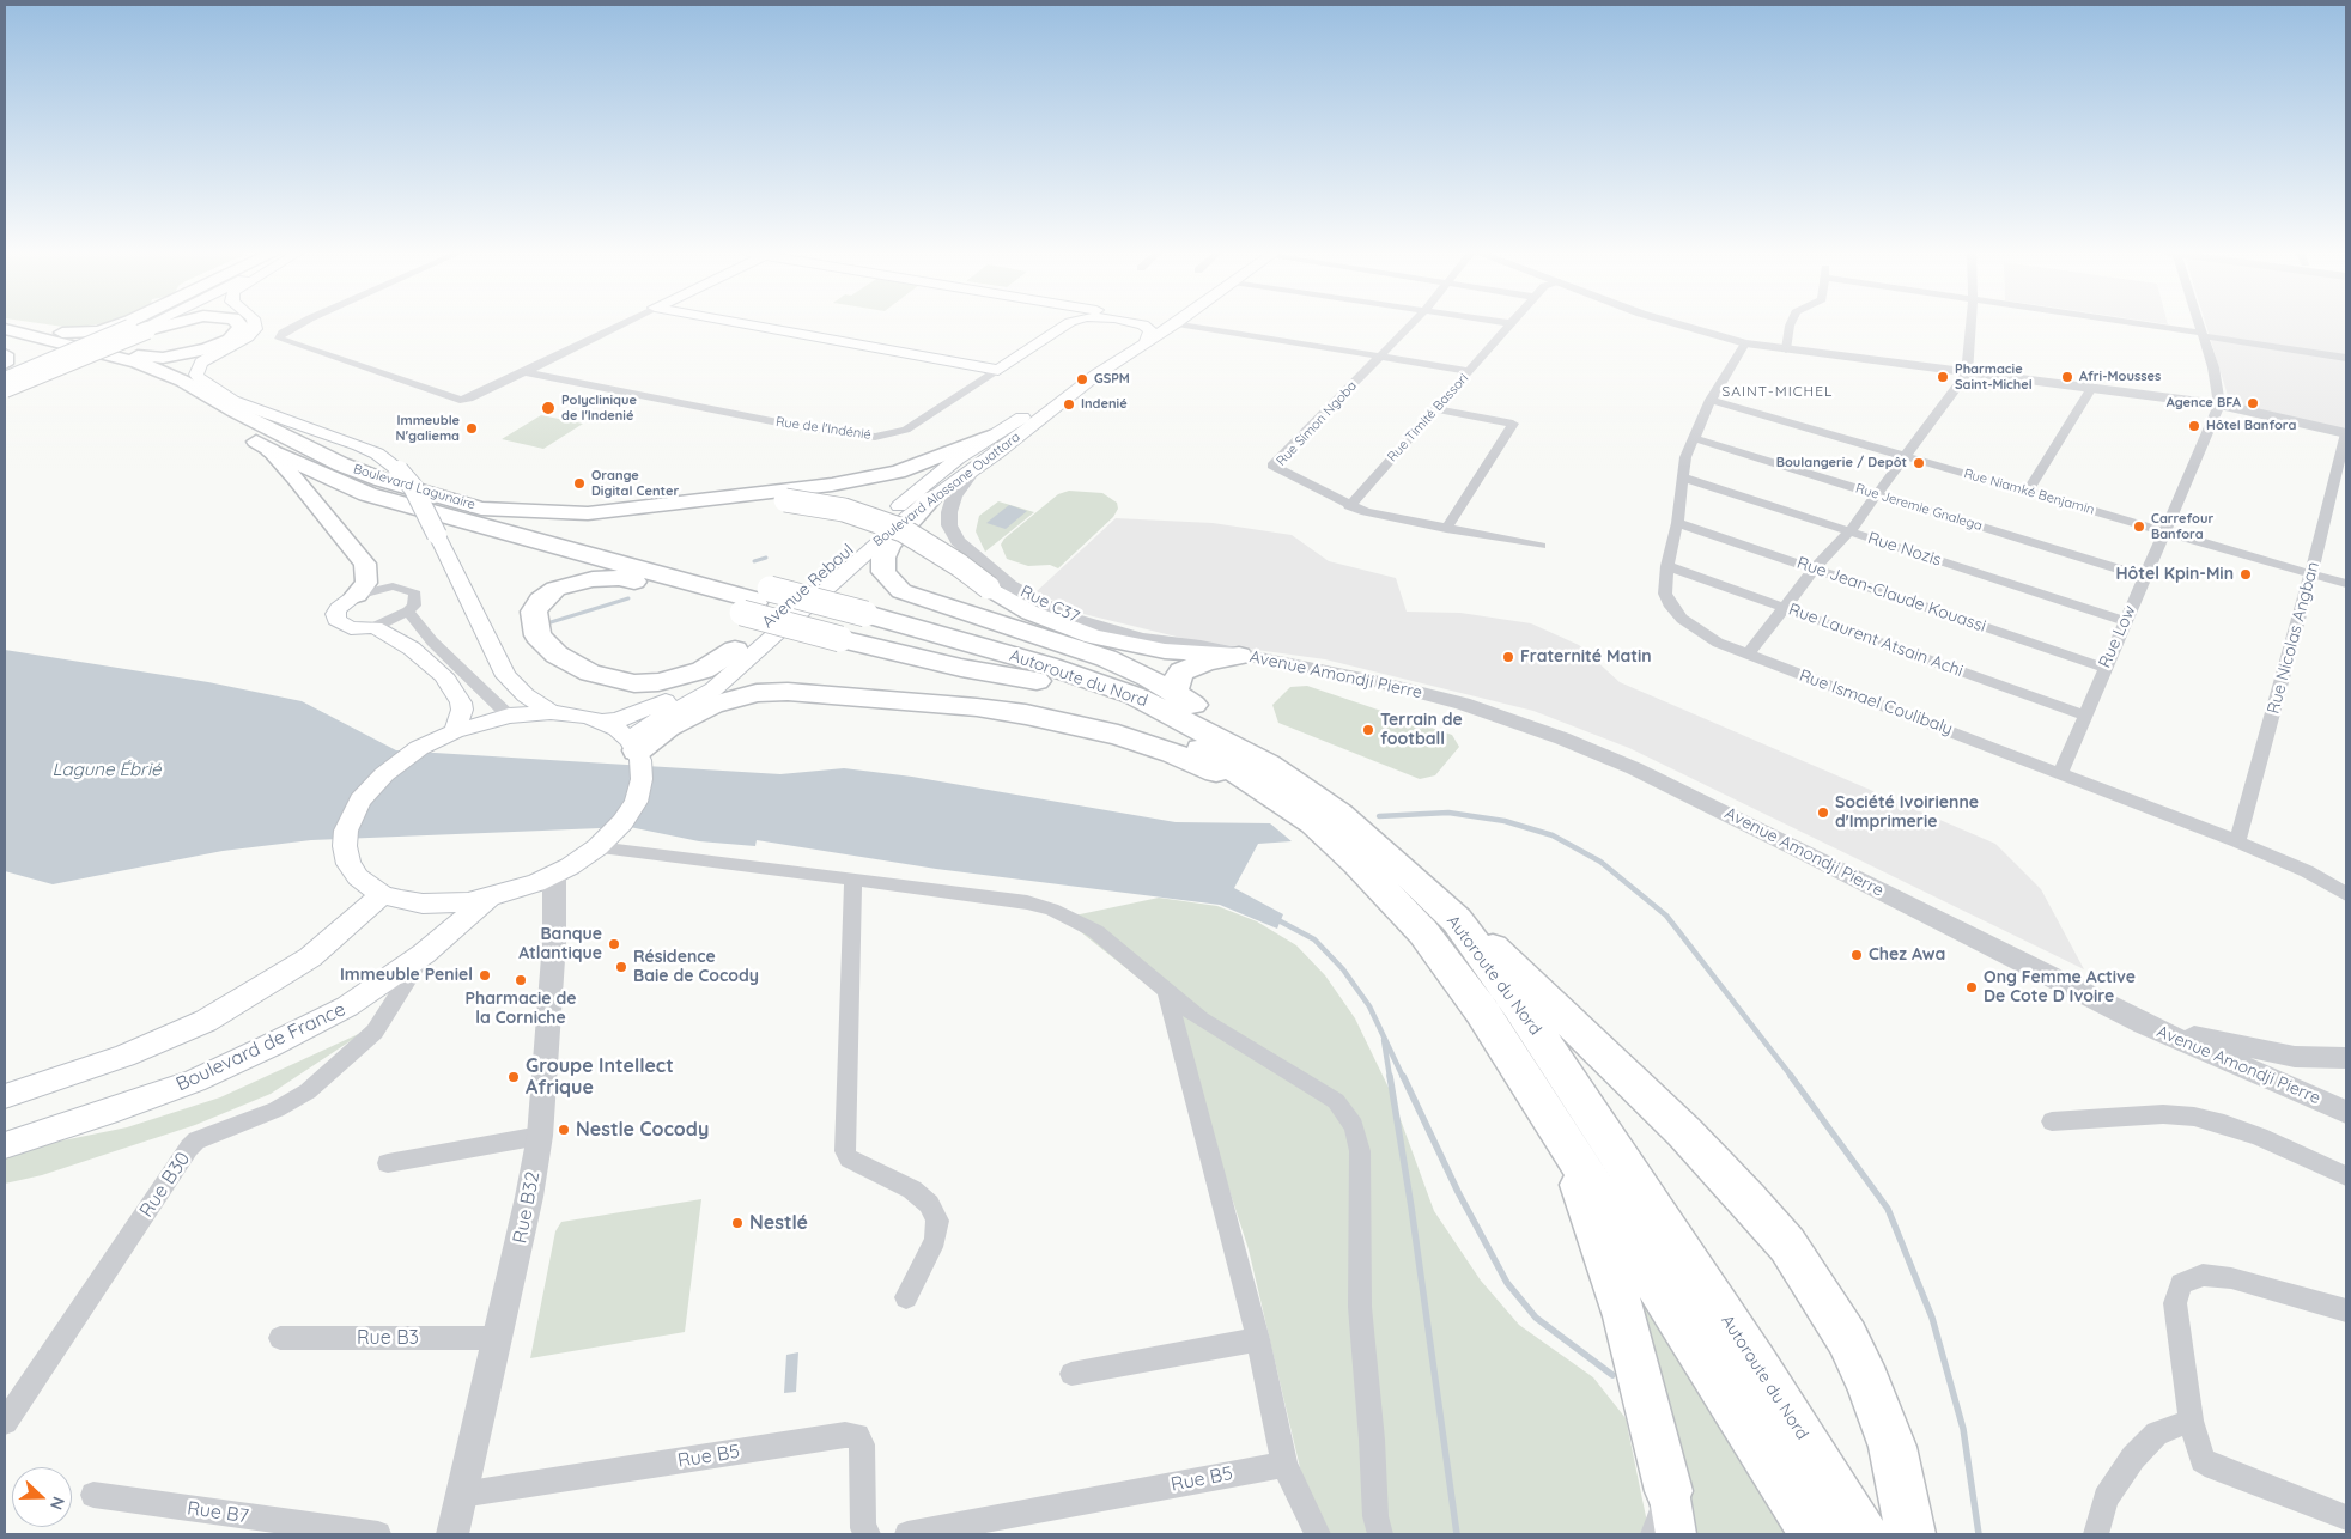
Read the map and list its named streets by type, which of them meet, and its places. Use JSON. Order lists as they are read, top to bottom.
{
  "streets": {
    "highway": ["Boulevard Lagunaire", "Autoroute du Nord"],
    "main road": [
      "Rue de l'Indénié",
      "Boulevard Alassane Ouattara",
      "Avenue Reboul",
      "Boulevard de France"
    ],
    "street": [
      "Rue Timité Bassori",
      "Rue Simon Ngoba",
      "Rue Niamké Benjamin",
      "Rue Jeremie Gnalega",
      "Rue Nozis",
      "Rue Jean-Claude Kouassi",
      "Rue C37",
      "Rue Low",
      "Rue Nicolas Angban",
      "Rue Laurent Atsain Achi",
      "Avenue Amondji Pierre",
      "Rue Ismael Coulibaly",
      "Rue B30",
      "Rue B32",
      "Rue B3",
      "Rue B5",
      "Rue B7"
    ]
  },
  "crossings": [
    ["Rue Timité Bassori", "Rue Simon Ngoba"],
    ["Boulevard Alassane Ouattara", "Avenue Reboul"],
    ["Boulevard Alassane Ouattara", "Rue C37"],
    ["Rue Niamké Benjamin", "Rue Low"],
    ["Rue Niamké Benjamin", "Rue Nicolas Angban"],
    ["Rue Niamké Benjamin", "Rue Ismael Coulibaly"],
    ["Rue Jeremie Gnalega", "Rue Low"],
    ["Rue Jeremie Gnalega", "Rue Ismael Coulibaly"],
    ["Rue Nozis", "Rue Low"],
    ["Rue Nozis", "Rue Ismael Coulibaly"],
    ["Rue Jean-Claude Kouassi", "Rue Low"],
    ["Rue Jean-Claude Kouassi", "Rue Ismael Coulibaly"],
    ["Rue C37", "Avenue Amondji Pierre"],
    ["Rue Low", "Rue Laurent Atsain Achi"],
    ["Rue Low", "Rue Ismael Coulibaly"],
    ["Rue Nicolas Angban", "Rue Ismael Coulibaly"],
    ["Rue Laurent Atsain Achi", "Rue Ismael Coulibaly"],
    ["Boulevard de France", "Rue B30"],
    ["Rue B32", "Rue B3"],
    ["Rue B32", "Rue B5"]
  ],
  "districts": ["SAINT-MICHEL"],
  "water": ["Lagune Ébrié"],
  "places": [
    "Pharmacie Saint-Michel",
    "Afri-Mousses",
    "GSPM",
    "Agence BFA",
    "Indenié",
    "Polyclinique de l'Indenié",
    "Hôtel Banfora",
    "Immeuble N'galiema",
    "Boulangerie / Depôt",
    "Orange Digital Center",
    "Carrefour Banfora",
    "Hôtel Kpin-Min",
    "Fraternité Matin",
    "Terrain de football",
    "Société Ivoirienne d'Imprimerie",
    "Banque Atlantique",
    "Chez Awa",
    "Résidence Baie de Cocody",
    "Immeuble Peniel",
    "Pharmacie de la Corniche",
    "Ong Femme Active De Cote D Ivoire",
    "Groupe Intellect Afrique",
    "Nestle Cocody",
    "Nestlé"
  ],
  "north": "right"
}
